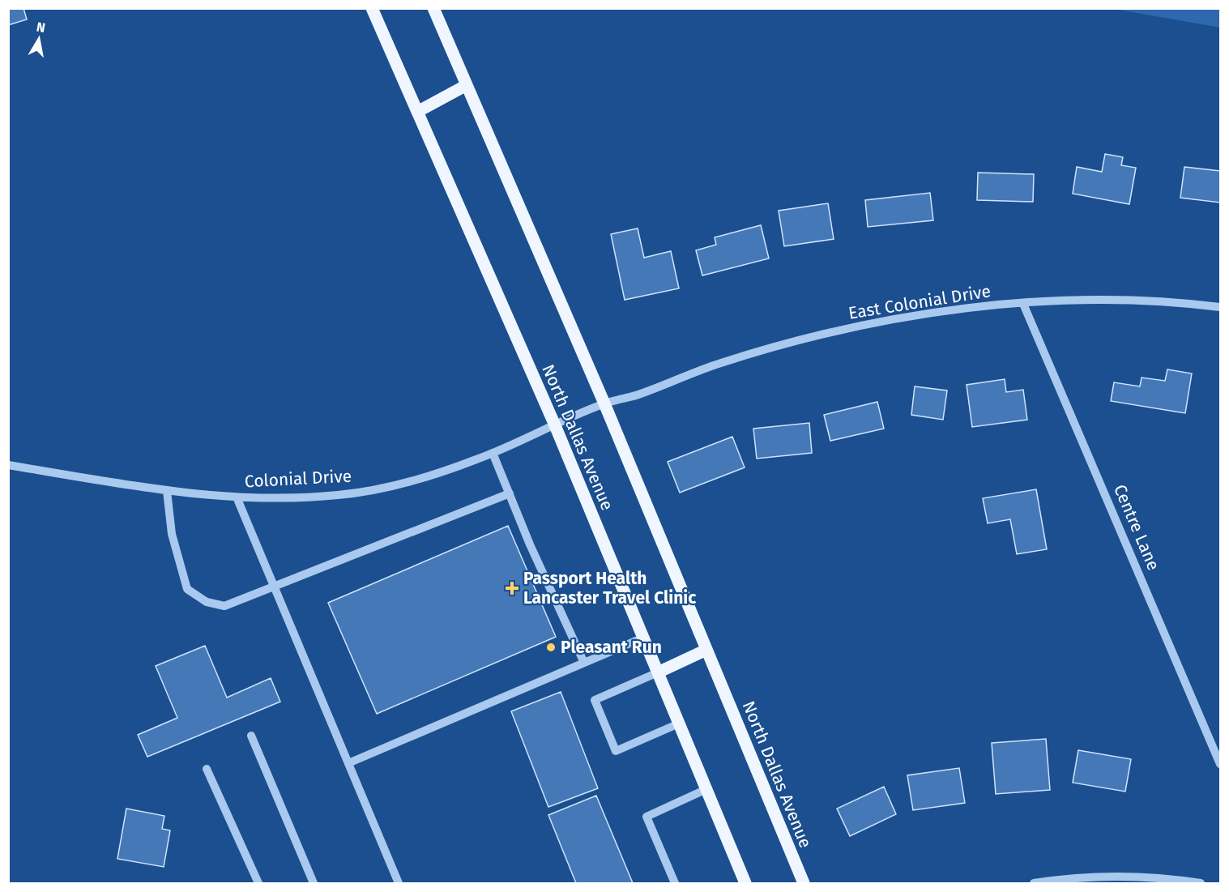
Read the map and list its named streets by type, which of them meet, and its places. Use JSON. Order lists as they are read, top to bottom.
{
  "streets": {
    "main road": ["North Dallas Avenue"],
    "street": ["East Colonial Drive", "Colonial Drive", "Centre Lane"]
  },
  "crossings": [
    ["East Colonial Drive", "North Dallas Avenue"],
    ["East Colonial Drive", "Colonial Drive"],
    ["East Colonial Drive", "Centre Lane"],
    ["North Dallas Avenue", "Colonial Drive"]
  ],
  "places": {
    "health": ["Passport Health Lancaster Travel Clinic"],
    "other": ["Pleasant Run"]
  },
  "north": "top"
}
